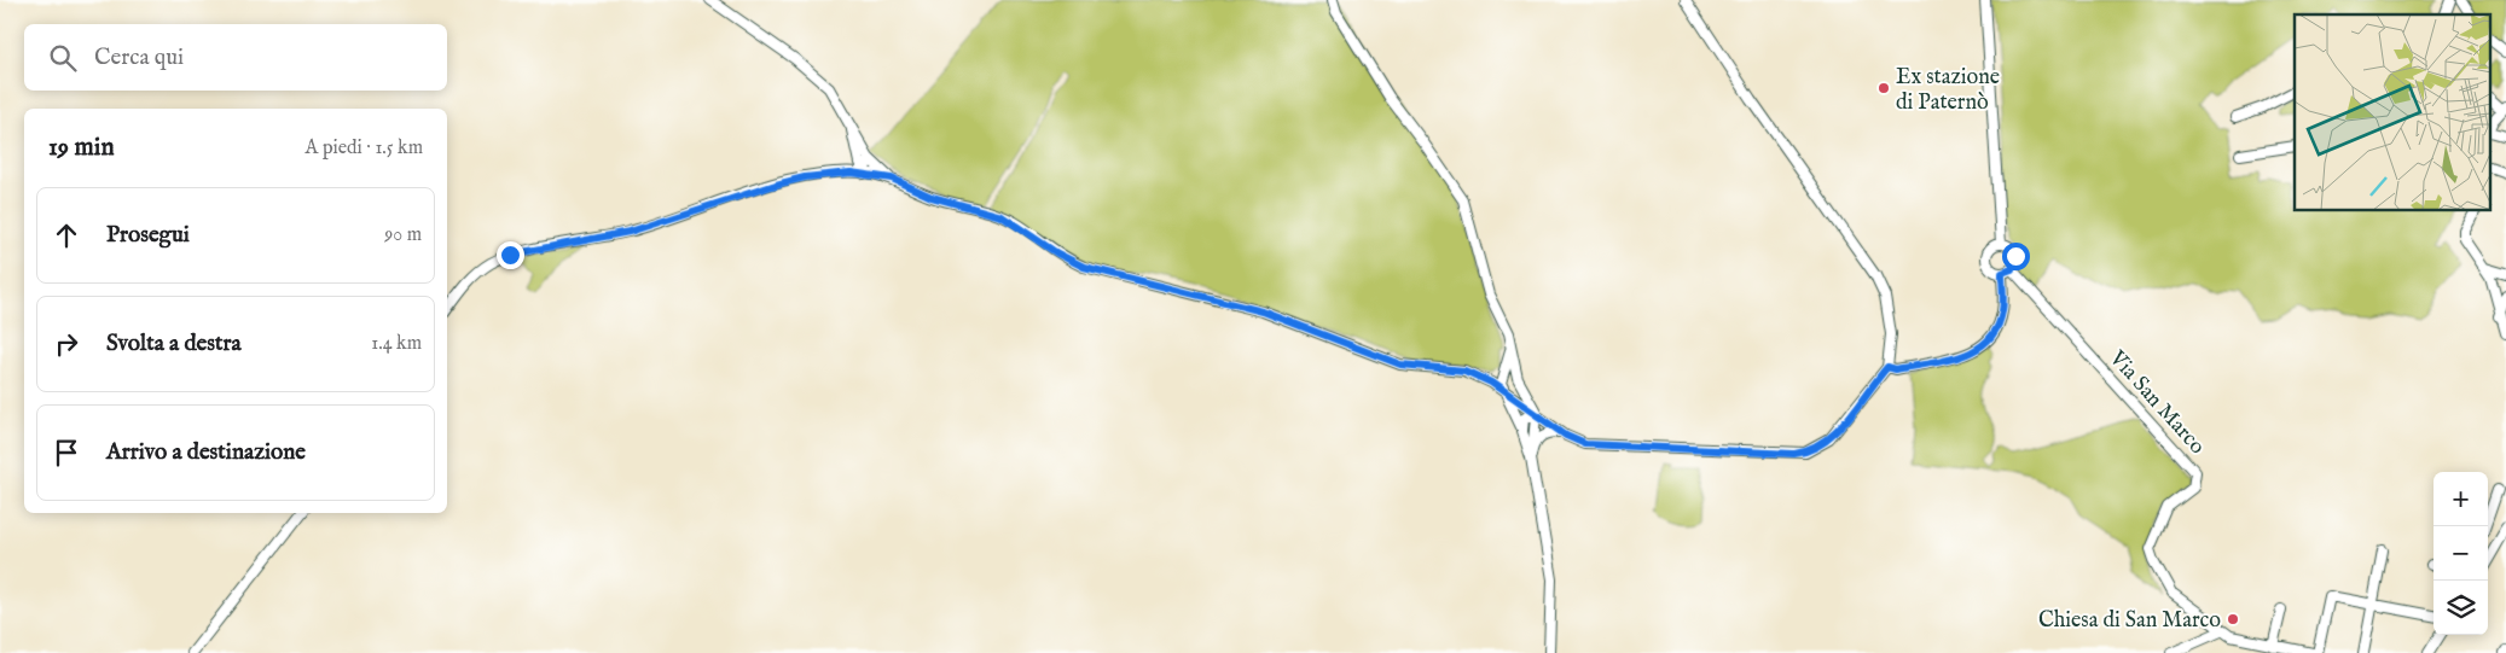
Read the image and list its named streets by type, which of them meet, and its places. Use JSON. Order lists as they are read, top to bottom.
{
  "streets": {
    "street": ["Via San Marco"]
  },
  "places": ["Ex stazione di Paternò", "Chiesa di San Marco"],
  "page": {
    "search": "Cerca qui",
    "heading": ["19 min", "A piedi · 1.5 km"],
    "list": [
      ["Prosegui", "90 m"],
      ["Svolta a destra", "1.4 km"],
      "Arrivo a destinazione"
    ],
    "map_buttons": ["+", "−"]
  }
}
